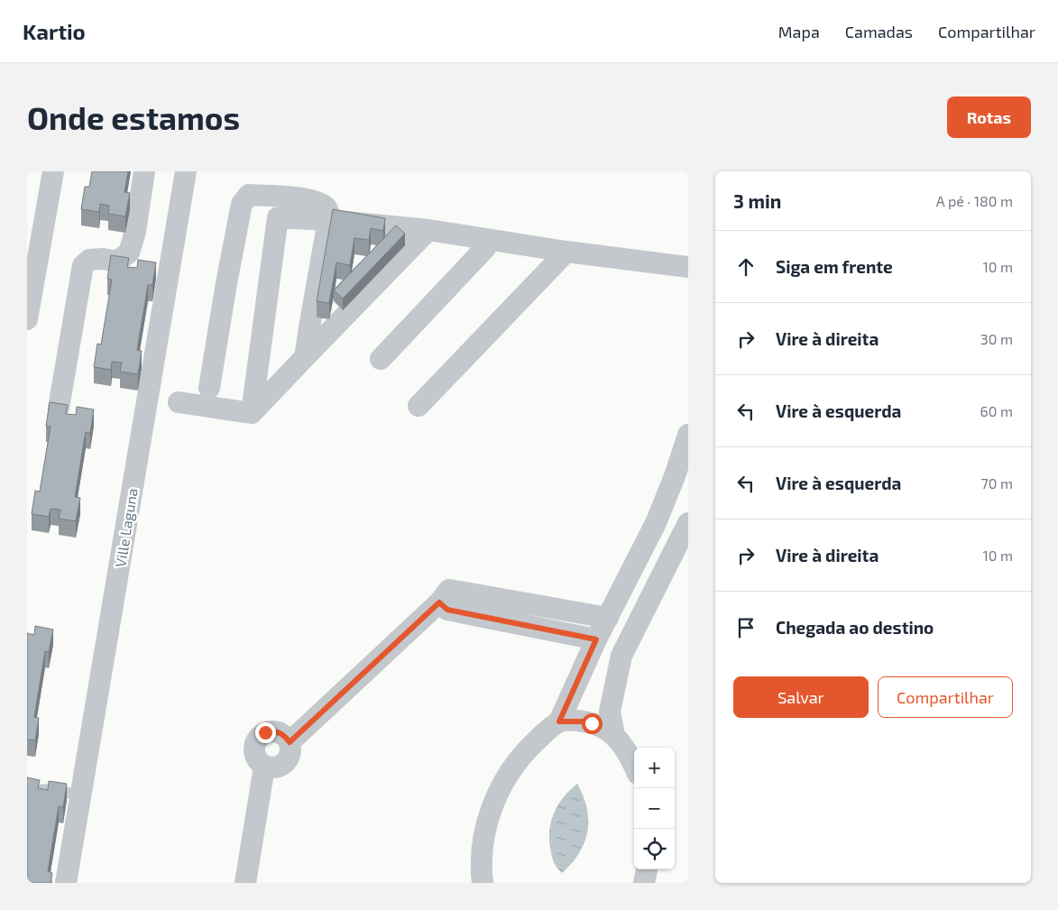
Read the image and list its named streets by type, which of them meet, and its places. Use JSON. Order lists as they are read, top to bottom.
{
  "streets": {
    "street": ["Ville Laguna"]
  },
  "page": {
    "header": "Kartio",
    "nav": ["Mapa", "Camadas", "Compartilhar"],
    "buttons": [
      "Rotas",
      ["Salvar", "Compartilhar"]
    ],
    "title": "Onde estamos",
    "heading": ["3 min", "A pé · 180 m"],
    "list": [
      ["Siga em frente", "10 m"],
      ["Vire à direita", "30 m"],
      ["Vire à esquerda", "60 m"],
      ["Vire à esquerda", "70 m"],
      ["Vire à direita", "10 m"],
      "Chegada ao destino"
    ],
    "map_buttons": ["+", "−"]
  }
}
